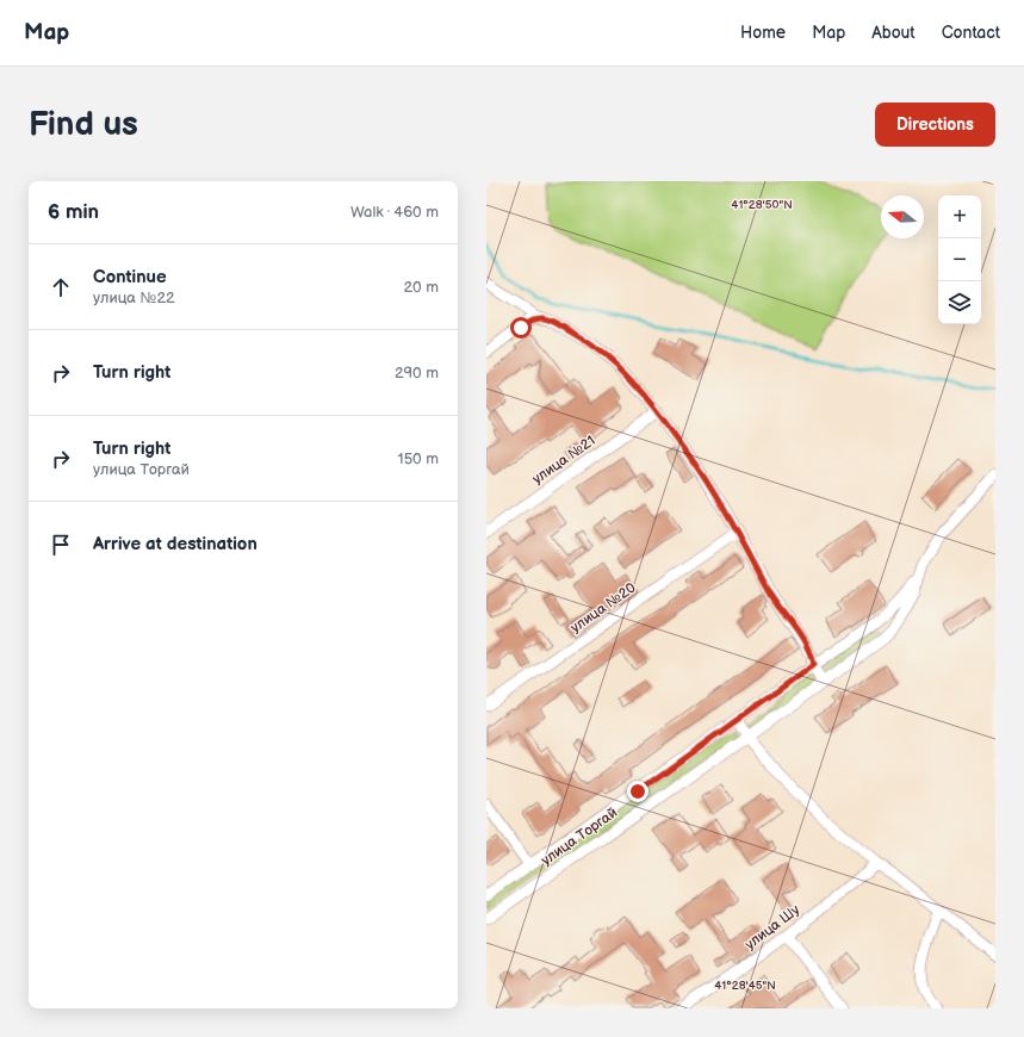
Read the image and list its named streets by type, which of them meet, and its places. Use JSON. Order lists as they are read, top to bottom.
{
  "streets": {
    "street": [
      "улица №21",
      "улица №20",
      "улица Торгай",
      "улица Шу"
    ]
  },
  "north": "left",
  "page": {
    "header": "Map",
    "nav": [
      "Home",
      "Map",
      "About",
      "Contact"
    ],
    "buttons": "Directions",
    "title": "Find us",
    "heading": ["6 min", "Walk · 460 m"],
    "map_buttons": ["+", "−"],
    "list": [
      ["Continue", "улица №22", "20 m"],
      ["Turn right", "290 m"],
      ["Turn right", "улица Торгай", "150 m"],
      "Arrive at destination"
    ]
  },
  "coordinates": ["41°28'50\"N", "41°28'45\"N"]
}
